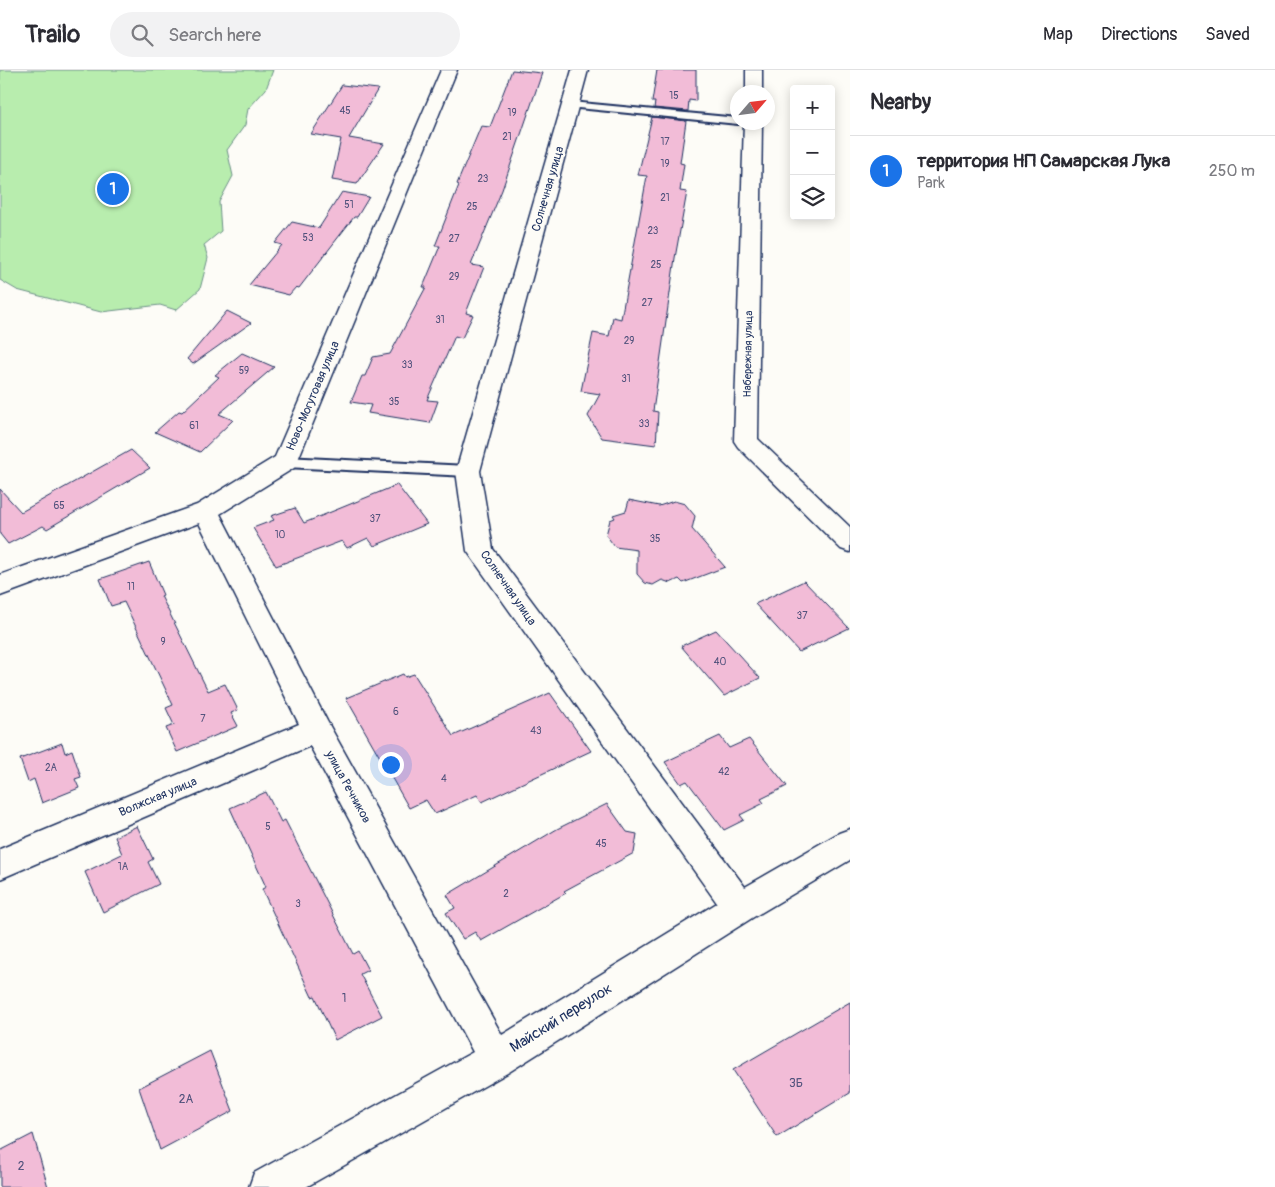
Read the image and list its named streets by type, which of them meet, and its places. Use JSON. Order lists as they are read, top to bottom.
{
  "streets": {
    "street": [
      "Солнечная улица",
      "Набережная улица",
      "Ново-Могутовая улица",
      "улица Речников",
      "Волжская улица",
      "Майский переулок"
    ]
  },
  "crossings": [
    ["Солнечная улица", "Майский переулок"],
    ["Ново-Могутовая улица", "улица Речников"],
    ["улица Речников", "Волжская улица"],
    ["улица Речников", "Майский переулок"]
  ],
  "house_numbers": [
    "15",
    "45",
    "19",
    "21",
    "17",
    "19",
    "23",
    "21",
    "51",
    "25",
    "23",
    "53",
    "27",
    "25",
    "29",
    "27",
    "31",
    "29",
    "33",
    "59",
    "31",
    "35",
    "33",
    "61",
    "65",
    "37",
    "10",
    "35",
    "11",
    "37",
    "9",
    "40",
    "6",
    "7",
    "43",
    "2А",
    "42",
    "4",
    "5",
    "45",
    "1А",
    "2",
    "3",
    "1",
    "3Б",
    "2А",
    "2"
  ],
  "north": "top right",
  "page": {
    "header": "Trailo",
    "search": "Search here",
    "nav": ["Map", "Directions", "Saved"],
    "heading": "Nearby",
    "map_buttons": ["+", "−"],
    "list": [
      {
        "mark": "1",
        "name": "территория НП Самарская Лука",
        "note": "Park",
        "value": "250 m"
      }
    ],
    "pins": "1"
  }
}
